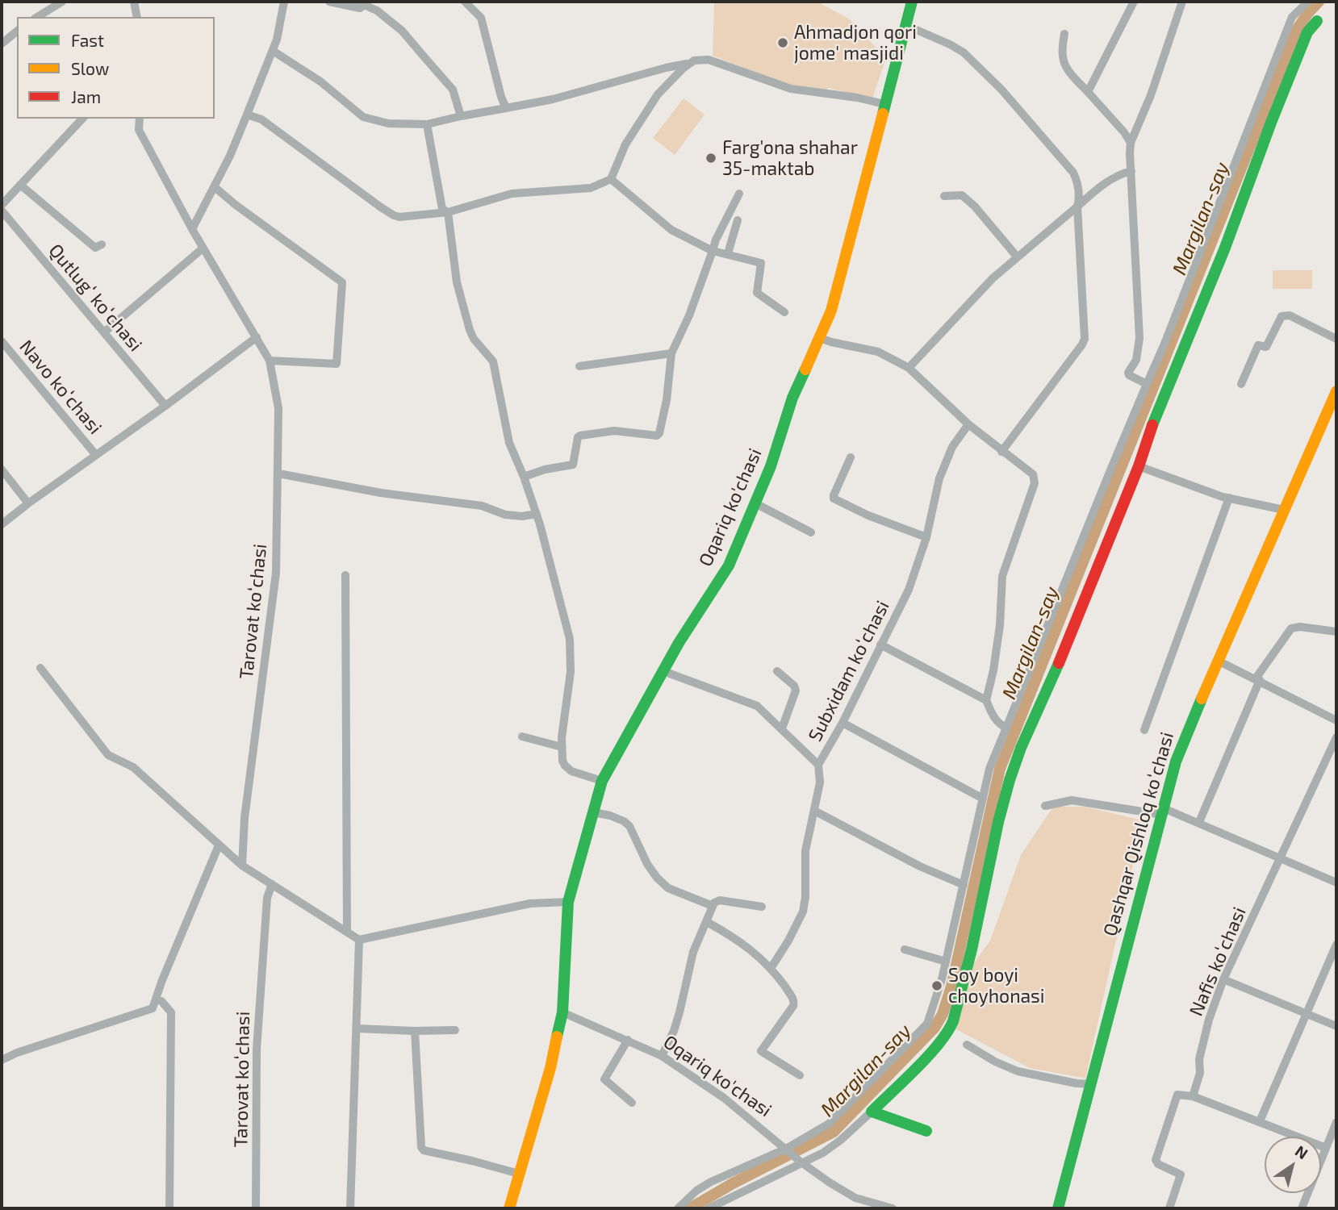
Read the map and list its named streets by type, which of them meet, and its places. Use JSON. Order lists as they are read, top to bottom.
{
  "streets": {
    "street": [
      "Qutlugʻ koʻchasi",
      "Navo koʻchasi",
      "Oqariq ko'chasi",
      "Tarovat koʻchasi",
      "Subxidam koʻchasi",
      "Qashqar Qishloq koʻchasi",
      "Nafis koʻchasi"
    ]
  },
  "water": ["Margilan-say"],
  "places": ["Ahmadjon qori jome' masjidi", "Farg'ona shahar 35-maktab", "Soy boyi choyhonasi"],
  "legend": ["Fast", "Slow", "Jam"],
  "north": "top right"
}
